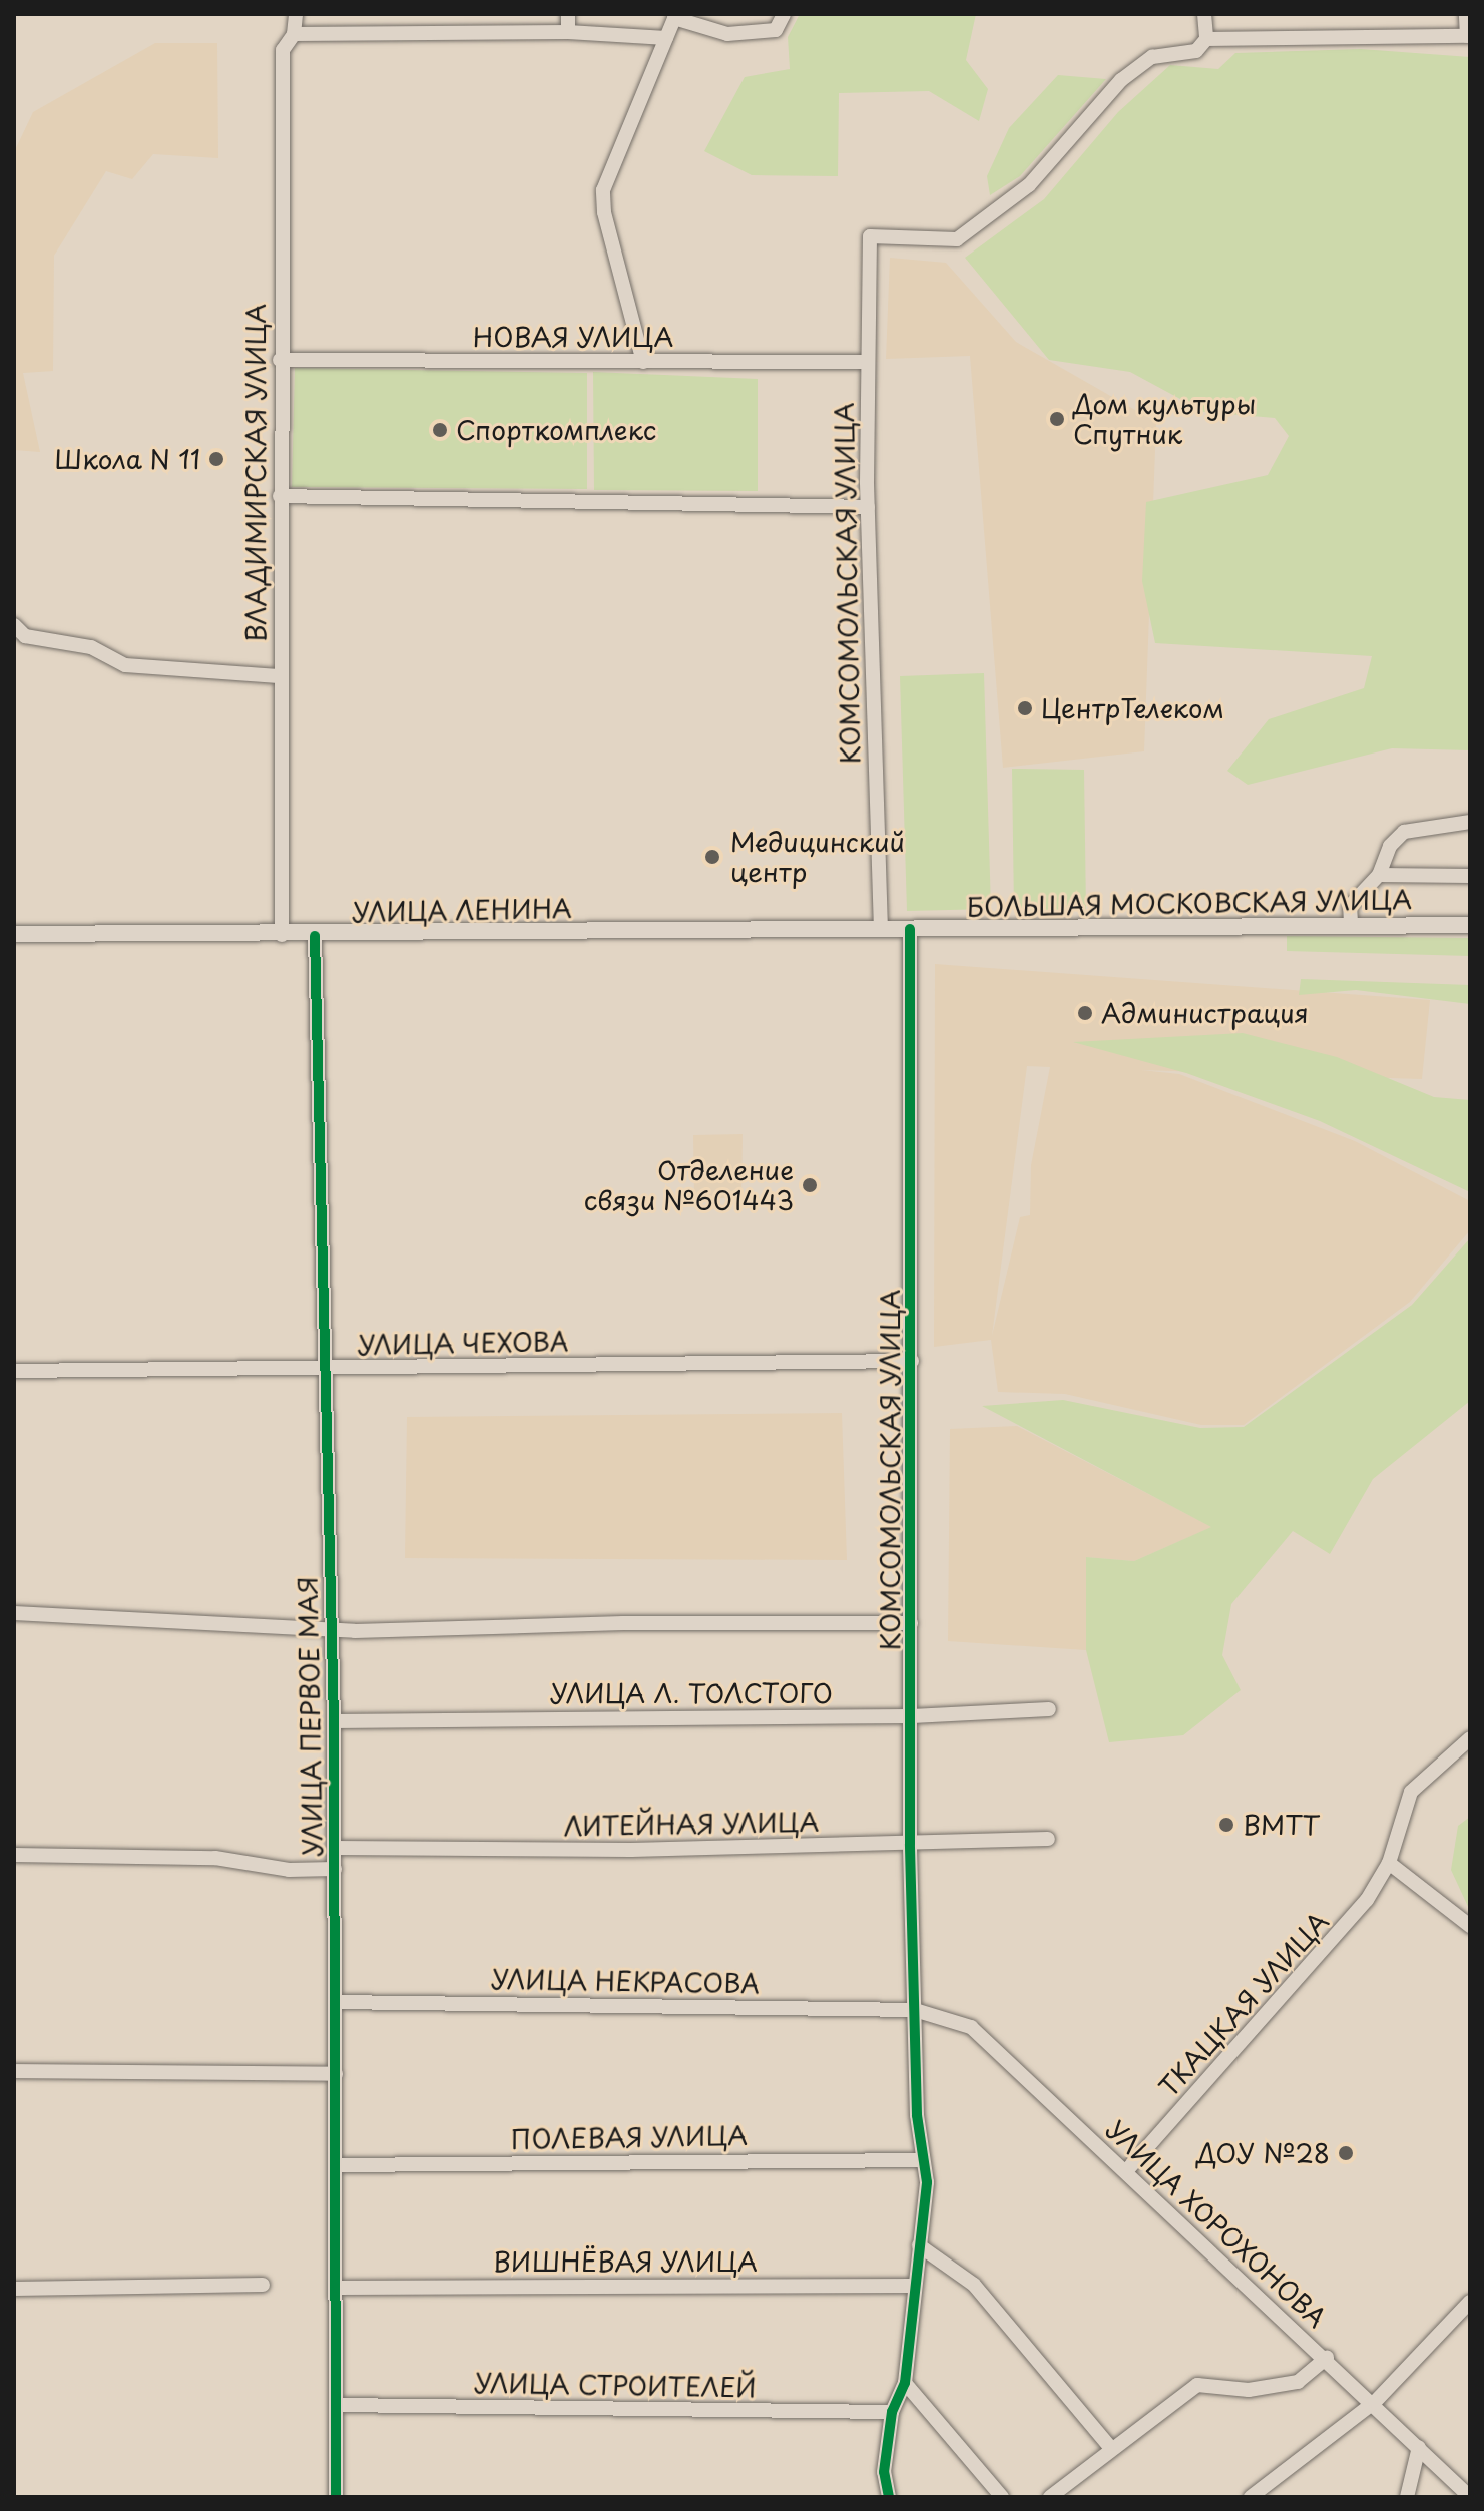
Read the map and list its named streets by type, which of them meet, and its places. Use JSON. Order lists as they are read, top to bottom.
{
  "streets": {
    "main road": ["БОЛЬШАЯ МОСКОВСКАЯ УЛИЦА", "УЛИЦА ЛЕНИНА"],
    "street": [
      "НОВАЯ УЛИЦА",
      "ВЛАДИМИРСКАЯ УЛИЦА",
      "КОМСОМОЛЬСКАЯ УЛИЦА",
      "УЛИЦА ЧЕХОВА",
      "УЛИЦА Л. ТОЛСТОГО",
      "УЛИЦА ПЕРВОЕ МАЯ",
      "ЛИТЕЙНАЯ УЛИЦА",
      "УЛИЦА НЕКРАСОВА",
      "ТКАЦКАЯ УЛИЦА",
      "ПОЛЕВАЯ УЛИЦА",
      "УЛИЦА ХОРОХОНОВА",
      "ВИШНЁВАЯ УЛИЦА",
      "УЛИЦА СТРОИТЕЛЕЙ"
    ]
  },
  "crossings": [
    ["НОВАЯ УЛИЦА", "ВЛАДИМИРСКАЯ УЛИЦА"],
    ["НОВАЯ УЛИЦА", "КОМСОМОЛЬСКАЯ УЛИЦА"],
    ["ВЛАДИМИРСКАЯ УЛИЦА", "УЛИЦА ЛЕНИНА"],
    ["КОМСОМОЛЬСКАЯ УЛИЦА", "БОЛЬШАЯ МОСКОВСКАЯ УЛИЦА"],
    ["КОМСОМОЛЬСКАЯ УЛИЦА", "УЛИЦА ЛЕНИНА"],
    ["КОМСОМОЛЬСКАЯ УЛИЦА", "УЛИЦА ЧЕХОВА"],
    ["КОМСОМОЛЬСКАЯ УЛИЦА", "УЛИЦА Л. ТОЛСТОГО"],
    ["КОМСОМОЛЬСКАЯ УЛИЦА", "ЛИТЕЙНАЯ УЛИЦА"],
    ["КОМСОМОЛЬСКАЯ УЛИЦА", "УЛИЦА НЕКРАСОВА"],
    ["КОМСОМОЛЬСКАЯ УЛИЦА", "ПОЛЕВАЯ УЛИЦА"],
    ["КОМСОМОЛЬСКАЯ УЛИЦА", "УЛИЦА ХОРОХОНОВА"],
    ["КОМСОМОЛЬСКАЯ УЛИЦА", "ВИШНЁВАЯ УЛИЦА"],
    ["КОМСОМОЛЬСКАЯ УЛИЦА", "УЛИЦА СТРОИТЕЛЕЙ"],
    ["БОЛЬШАЯ МОСКОВСКАЯ УЛИЦА", "УЛИЦА ЛЕНИНА"],
    ["УЛИЦА ЛЕНИНА", "УЛИЦА ПЕРВОЕ МАЯ"],
    ["УЛИЦА ЧЕХОВА", "УЛИЦА ПЕРВОЕ МАЯ"],
    ["УЛИЦА Л. ТОЛСТОГО", "УЛИЦА ПЕРВОЕ МАЯ"],
    ["УЛИЦА ПЕРВОЕ МАЯ", "ЛИТЕЙНАЯ УЛИЦА"],
    ["УЛИЦА ПЕРВОЕ МАЯ", "УЛИЦА НЕКРАСОВА"],
    ["УЛИЦА ПЕРВОЕ МАЯ", "ПОЛЕВАЯ УЛИЦА"],
    ["УЛИЦА ПЕРВОЕ МАЯ", "ВИШНЁВАЯ УЛИЦА"],
    ["УЛИЦА ПЕРВОЕ МАЯ", "УЛИЦА СТРОИТЕЛЕЙ"],
    ["УЛИЦА НЕКРАСОВА", "УЛИЦА ХОРОХОНОВА"],
    ["ТКАЦКАЯ УЛИЦА", "УЛИЦА ХОРОХОНОВА"]
  ],
  "places": [
    "Дом культуры Спутник",
    "Спорткомплекс",
    "Школа N 11",
    "ЦентрТелеком",
    "Медицинский центр",
    "Администрация",
    "Отделение связи №601443",
    "ВМТТ",
    "ДОУ №28"
  ]
}
